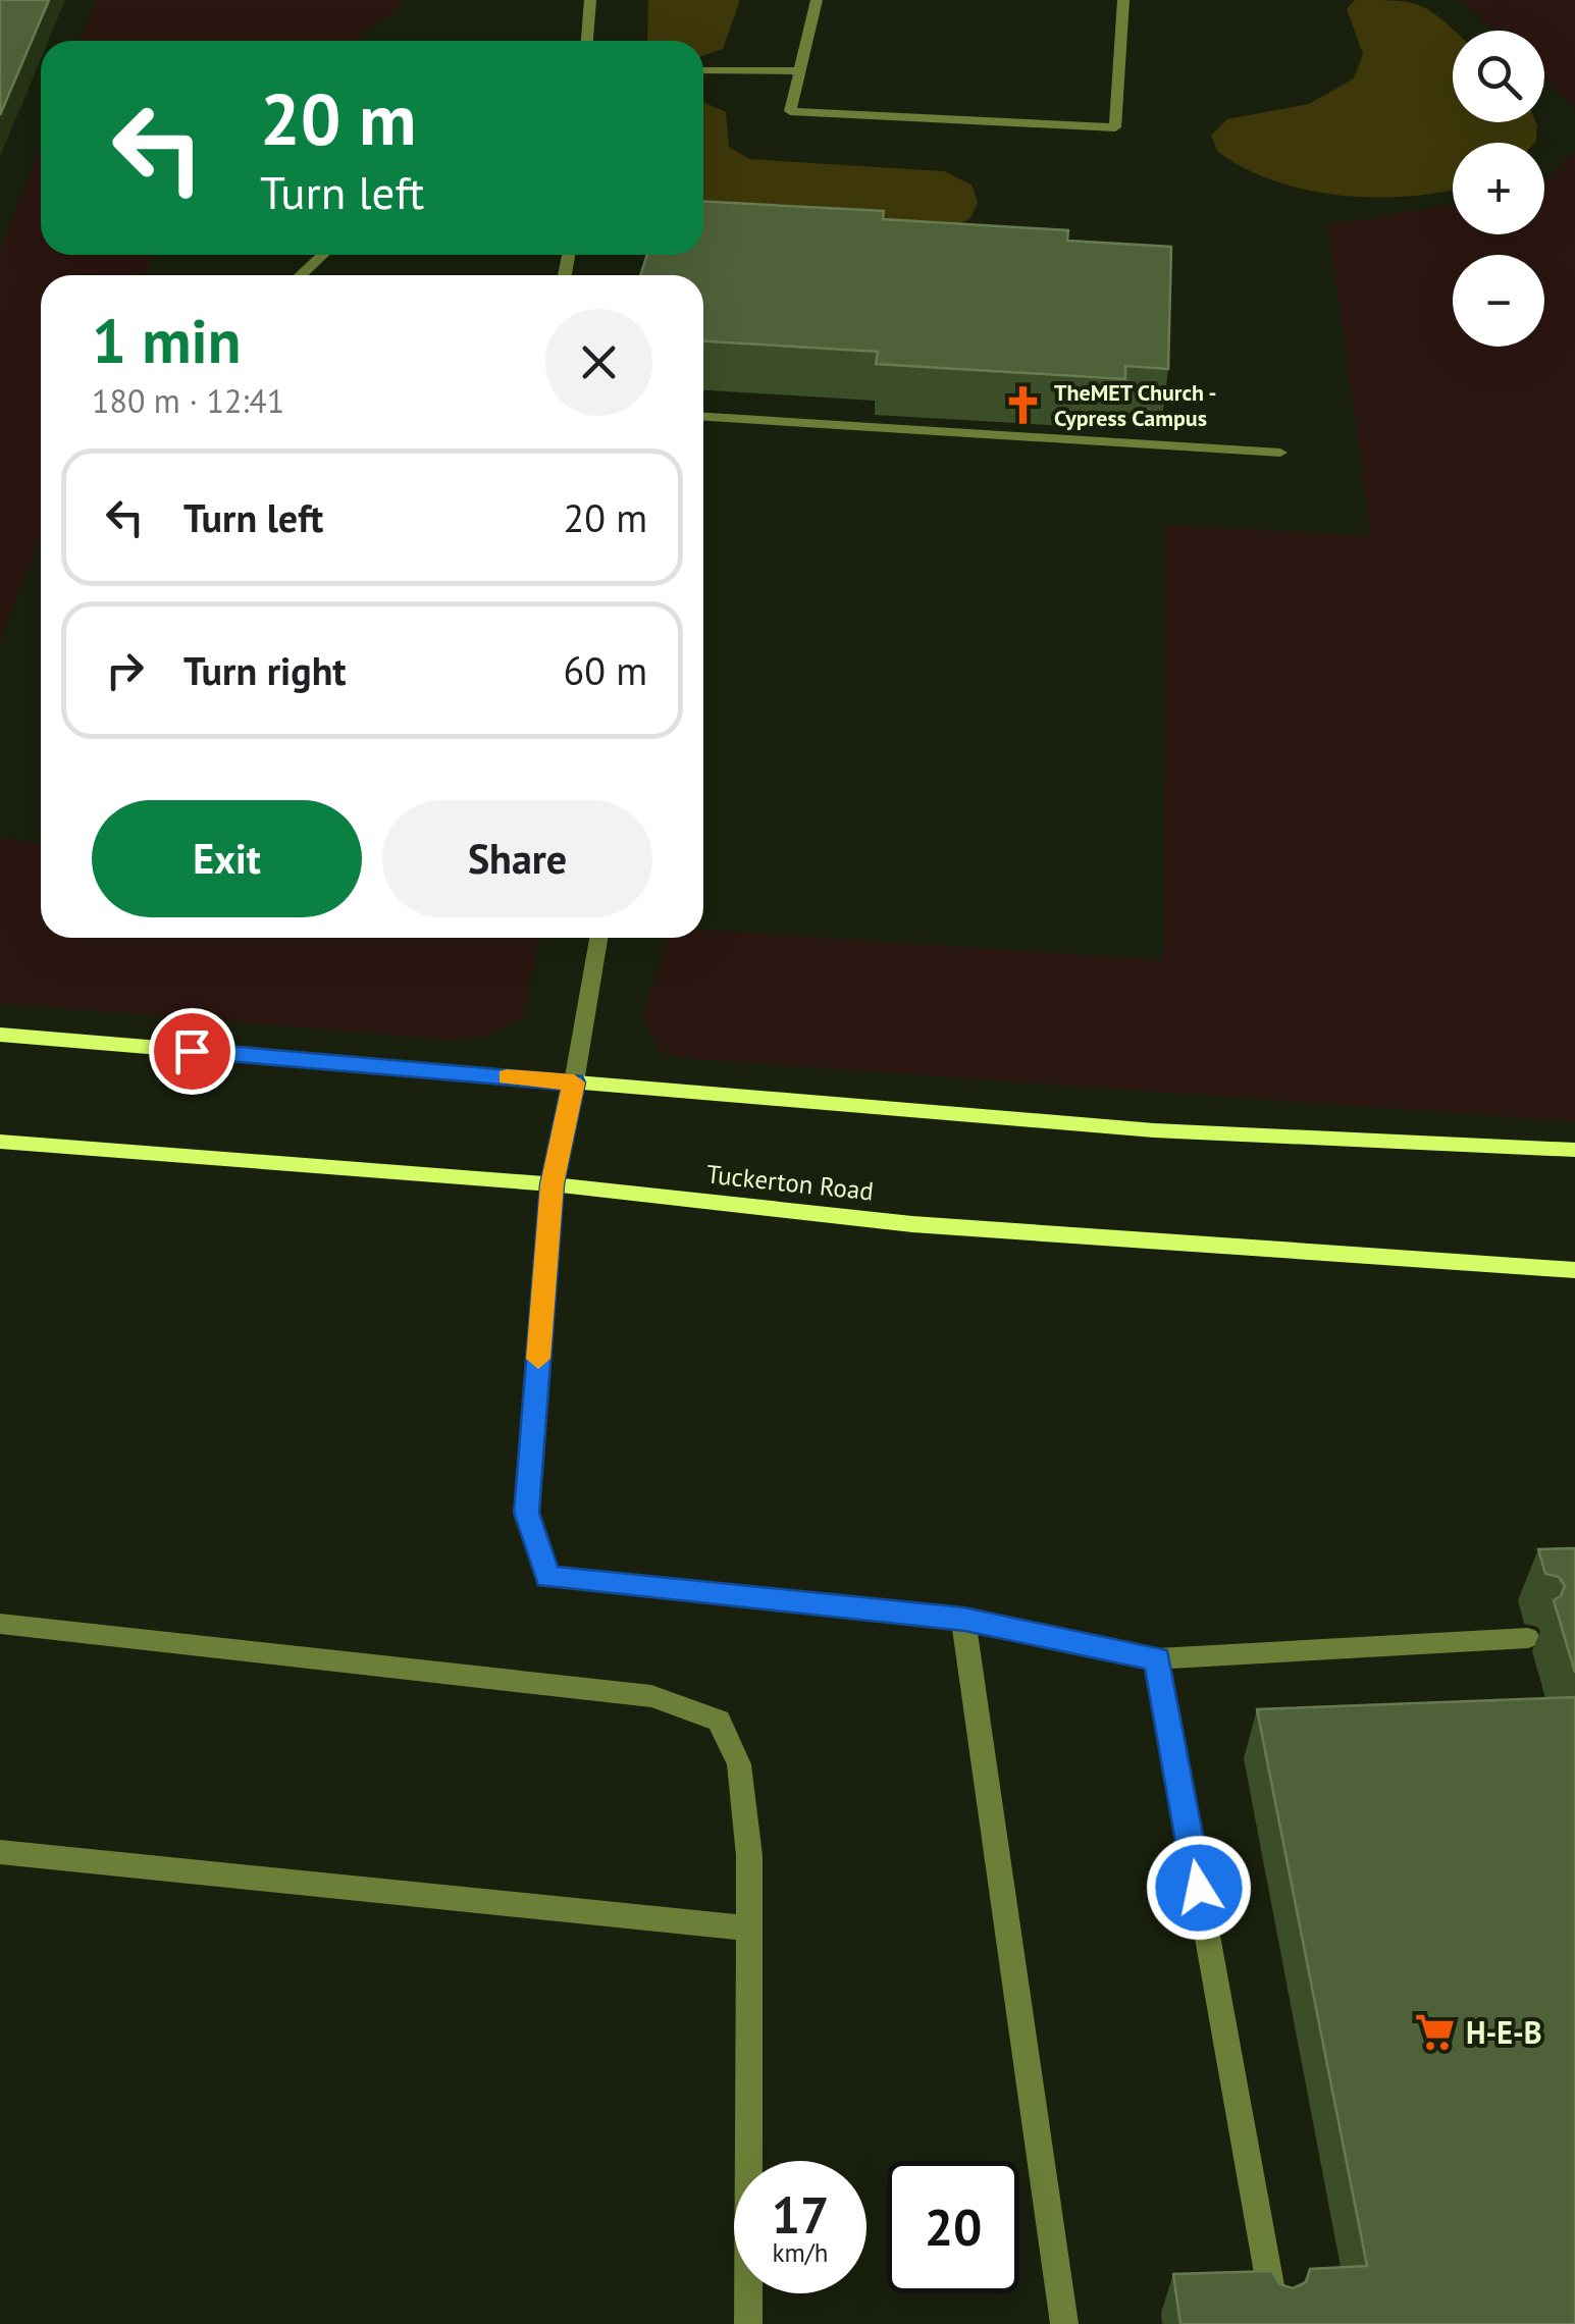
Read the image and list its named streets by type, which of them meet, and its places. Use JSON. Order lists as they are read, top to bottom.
{
  "streets": {
    "main road": ["Tuckerton Road"]
  },
  "places": {
    "church": ["TheMET Church - Cypress Campus"],
    "supermarket": ["H-E-B"]
  },
  "page": {
    "map_buttons": ["+", "−"],
    "turn": ["20 m", "Turn left"],
    "heading": ["1 min", "180 m · 12:41"],
    "list": [
      {
        "name": "Turn left",
        "value": "20 m"
      },
      {
        "name": "Turn right",
        "value": "60 m"
      }
    ],
    "buttons": ["Exit", "Share"],
    "speed": "17 km/h",
    "limit": "20"
  }
}
